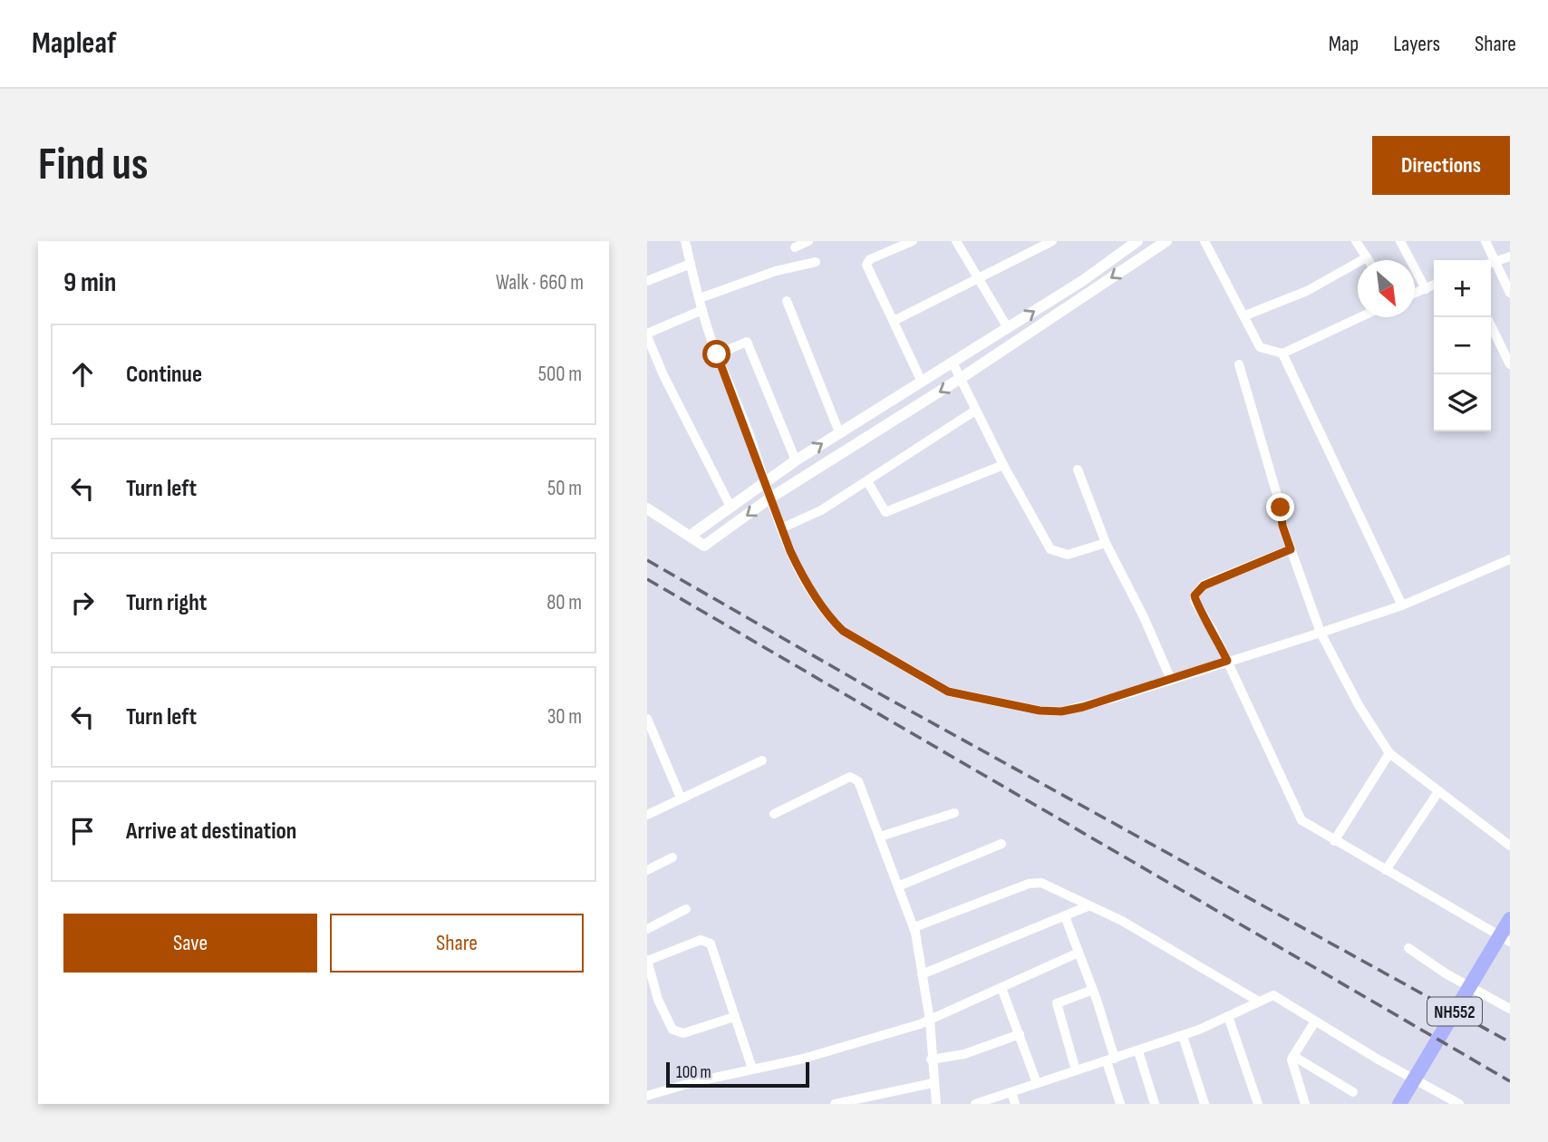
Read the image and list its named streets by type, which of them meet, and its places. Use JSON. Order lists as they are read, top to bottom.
{
  "streets": {
    "highway": ["NH552"]
  },
  "scale_bar": "100 m",
  "north": "bottom right",
  "page": {
    "header": "Mapleaf",
    "nav": ["Map", "Layers", "Share"],
    "buttons": [
      "Directions",
      ["Save", "Share"]
    ],
    "title": "Find us",
    "heading": ["9 min", "Walk · 660 m"],
    "map_buttons": ["+", "−"],
    "list": [
      ["Continue", "500 m"],
      ["Turn left", "50 m"],
      ["Turn right", "80 m"],
      ["Turn left", "30 m"],
      "Arrive at destination"
    ],
    "scale": "100 m"
  }
}
